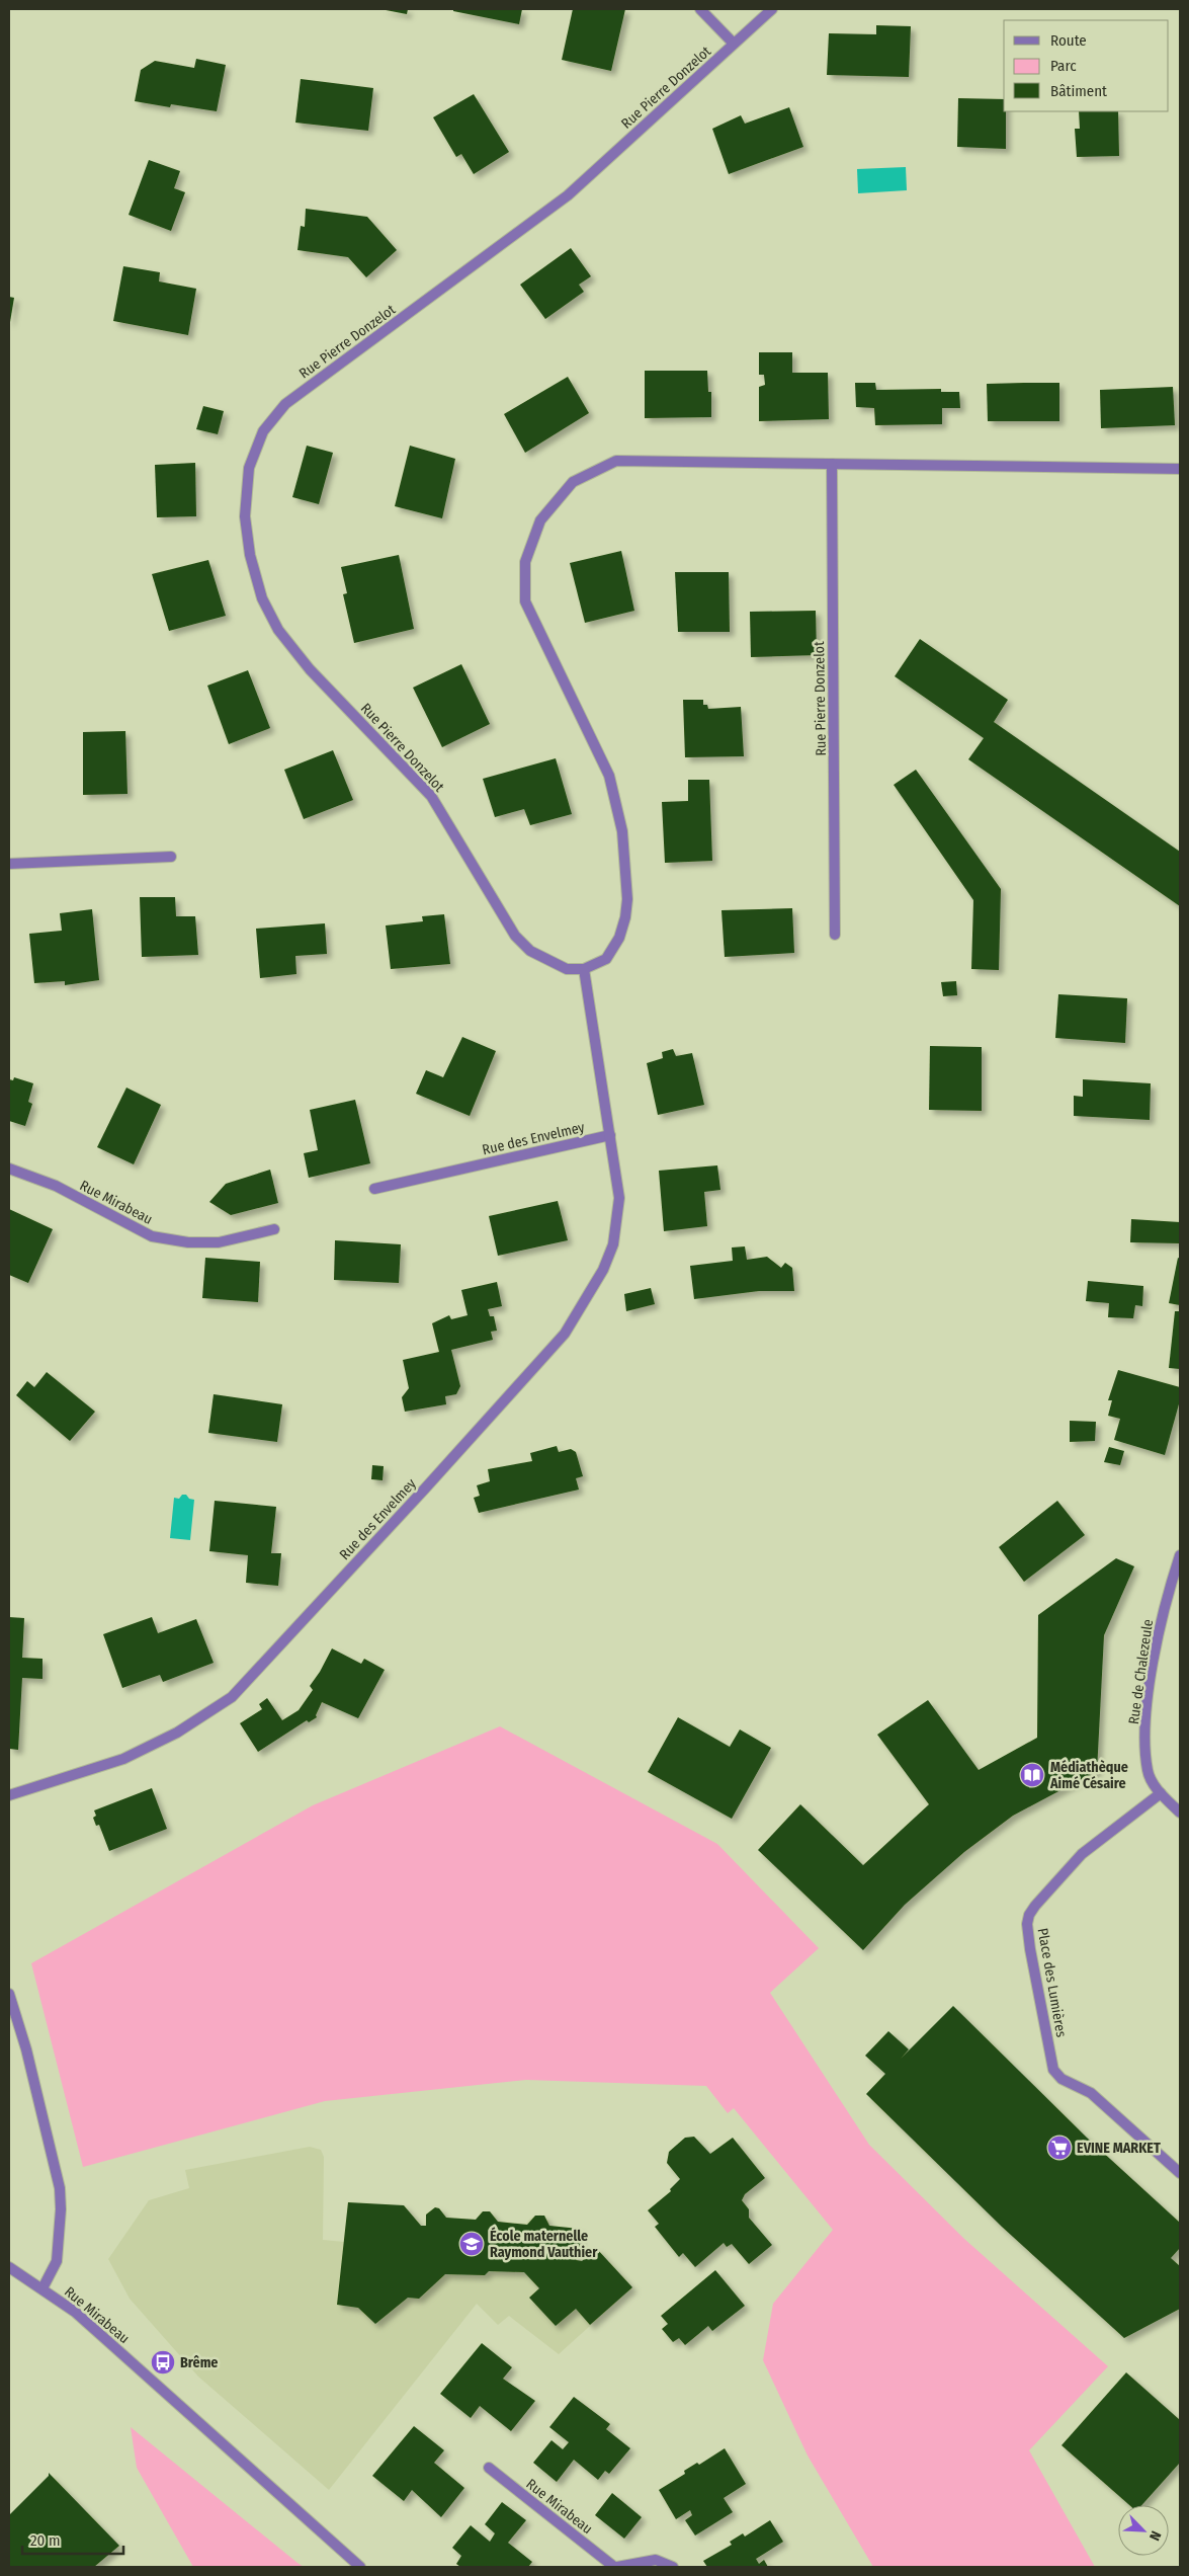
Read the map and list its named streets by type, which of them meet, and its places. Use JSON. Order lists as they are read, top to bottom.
{
  "streets": {
    "street": [
      "Rue Pierre Donzelot",
      "Rue des Envelmey",
      "Rue Mirabeau",
      "Rue de Chalezeule",
      "Place des Lumières"
    ]
  },
  "crossings": [
    ["Rue Pierre Donzelot", "Rue des Envelmey"],
    ["Rue de Chalezeule", "Place des Lumières"]
  ],
  "places": {
    "library": ["Médiathèque Aimé Césaire"],
    "supermarket": ["EVINE MARKET"],
    "school or university": ["École maternelle Raymond Vauthier"],
    "bus stop": ["Brême"]
  },
  "legend": ["Route", "Parc", "Bâtiment"],
  "scale_bar": "20 m",
  "north": "bottom right"
}
